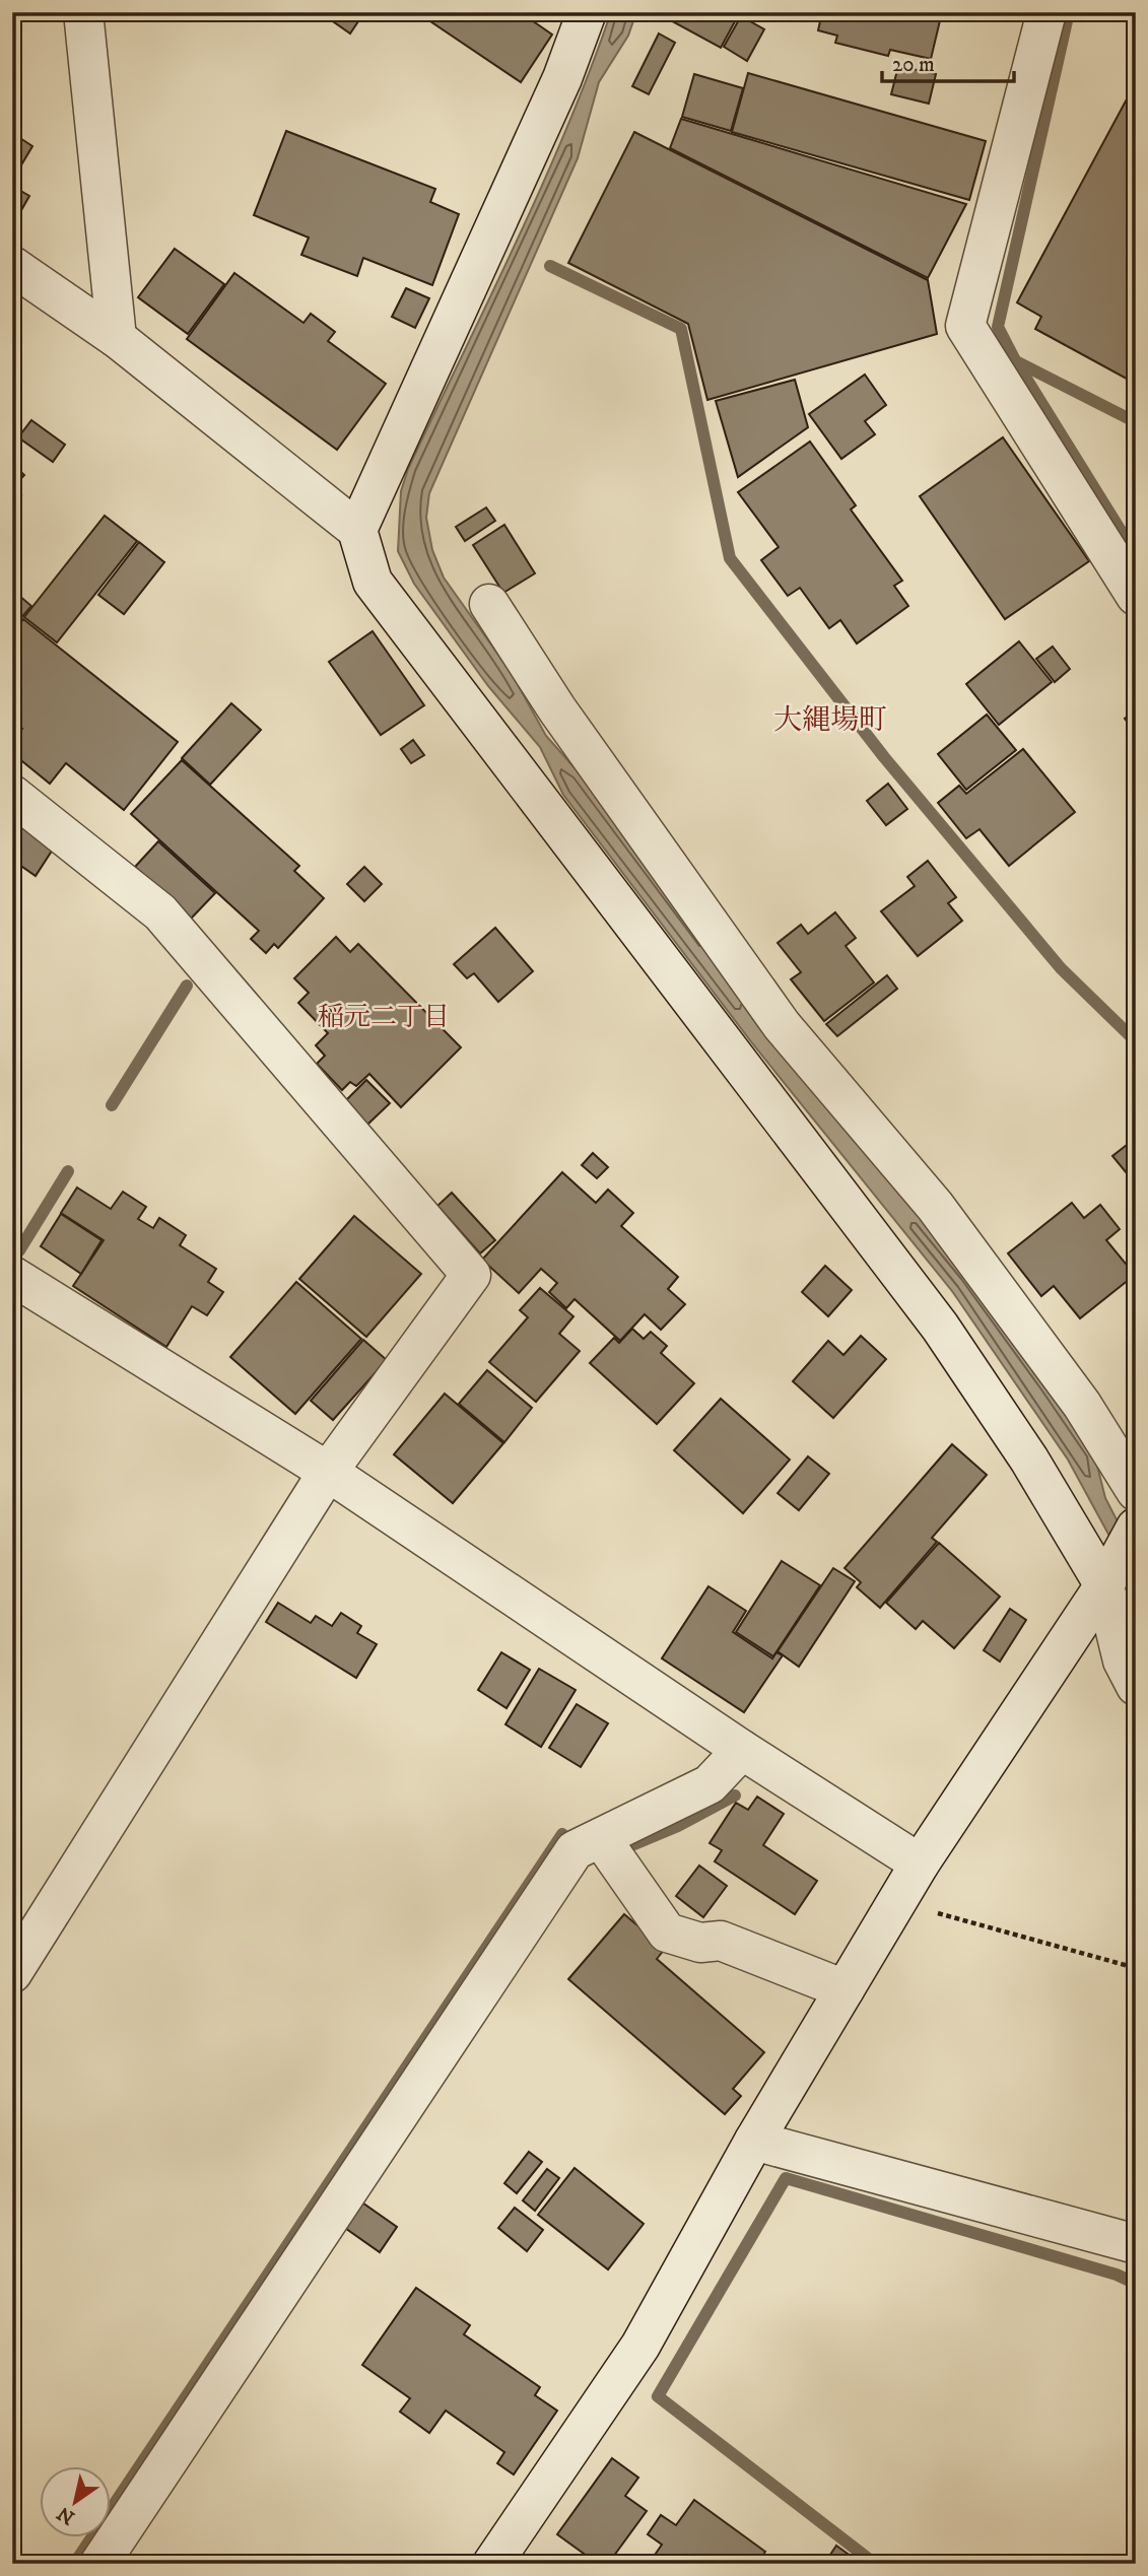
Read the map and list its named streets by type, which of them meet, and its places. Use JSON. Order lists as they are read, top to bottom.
{
  "districts": ["大縄場町", "稲元二丁目"],
  "scale_bar": "20 m",
  "north": "bottom left"
}
